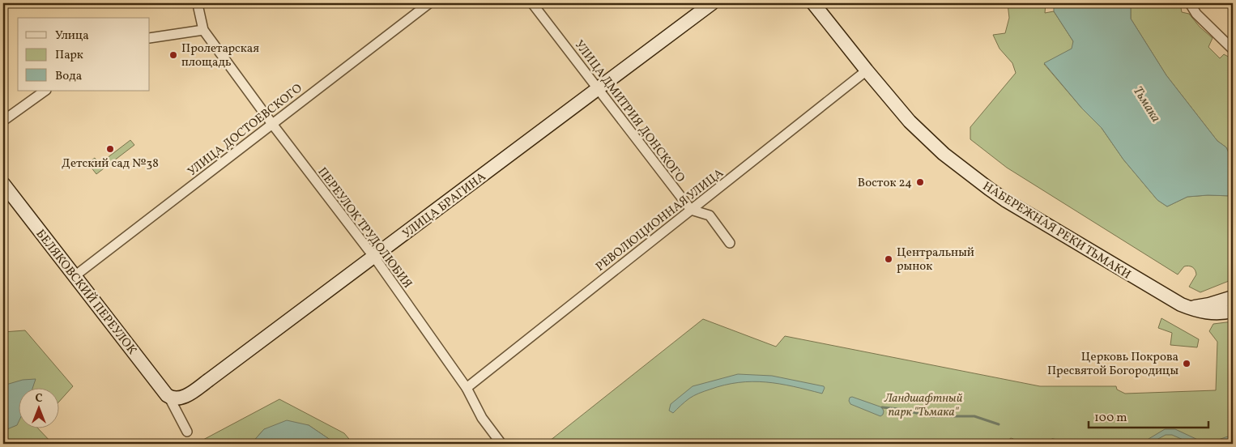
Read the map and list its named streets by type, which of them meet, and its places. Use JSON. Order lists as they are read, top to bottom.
{
  "streets": {
    "street": [
      "УЛИЦА ДМИТРИЯ ДОНСКОГО",
      "УЛИЦА ДОСТОЕВСКОГО",
      "УЛИЦА БРАГИНА",
      "РЕВОЛЮЦИОННАЯ УЛИЦА",
      "ПЕРЕУЛОК ТРУДОЛЮБИЯ",
      "НАБЕРЕЖНАЯ РЕКИ ТЬМАКИ",
      "БЕЛЯКОВСКИЙ ПЕРЕУЛОК"
    ]
  },
  "crossings": [
    ["УЛИЦА ДМИТРИЯ ДОНСКОГО", "УЛИЦА БРАГИНА"],
    ["УЛИЦА ДМИТРИЯ ДОНСКОГО", "РЕВОЛЮЦИОННАЯ УЛИЦА"],
    ["УЛИЦА ДОСТОЕВСКОГО", "ПЕРЕУЛОК ТРУДОЛЮБИЯ"],
    ["УЛИЦА ДОСТОЕВСКОГО", "БЕЛЯКОВСКИЙ ПЕРЕУЛОК"],
    ["УЛИЦА БРАГИНА", "ПЕРЕУЛОК ТРУДОЛЮБИЯ"],
    ["УЛИЦА БРАГИНА", "БЕЛЯКОВСКИЙ ПЕРЕУЛОК"],
    ["РЕВОЛЮЦИОННАЯ УЛИЦА", "ПЕРЕУЛОК ТРУДОЛЮБИЯ"],
    ["РЕВОЛЮЦИОННАЯ УЛИЦА", "НАБЕРЕЖНАЯ РЕКИ ТЬМАКИ"]
  ],
  "water": ["Тьмака"],
  "parks": ["Ландшафтный парк \"Тьмака\""],
  "places": [
    "Пролетарская площадь",
    "Детский сад №38",
    "Восток 24",
    "Центральный рынок",
    "Церковь Покрова Пресвятой Богородицы"
  ],
  "legend": ["Улица", "Парк", "Вода"],
  "scale_bar": "100 m",
  "north": "top"
}
